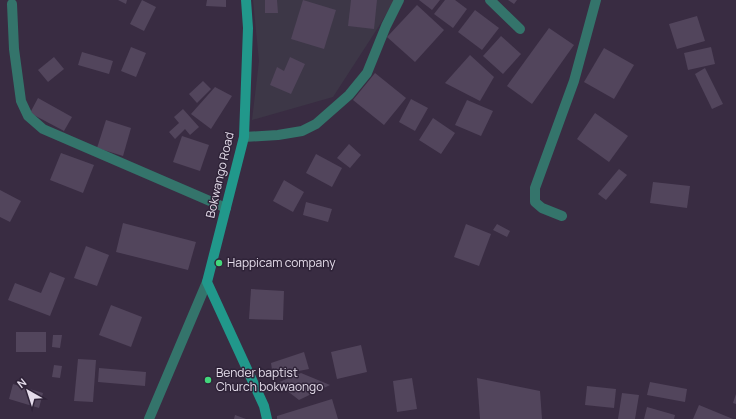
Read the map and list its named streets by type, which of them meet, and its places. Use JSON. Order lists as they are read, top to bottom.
{
  "streets": {
    "street": ["Bokwango Road"]
  },
  "places": ["Happicam company", "Bender baptist Church bokwaongo"],
  "north": "top left"
}
